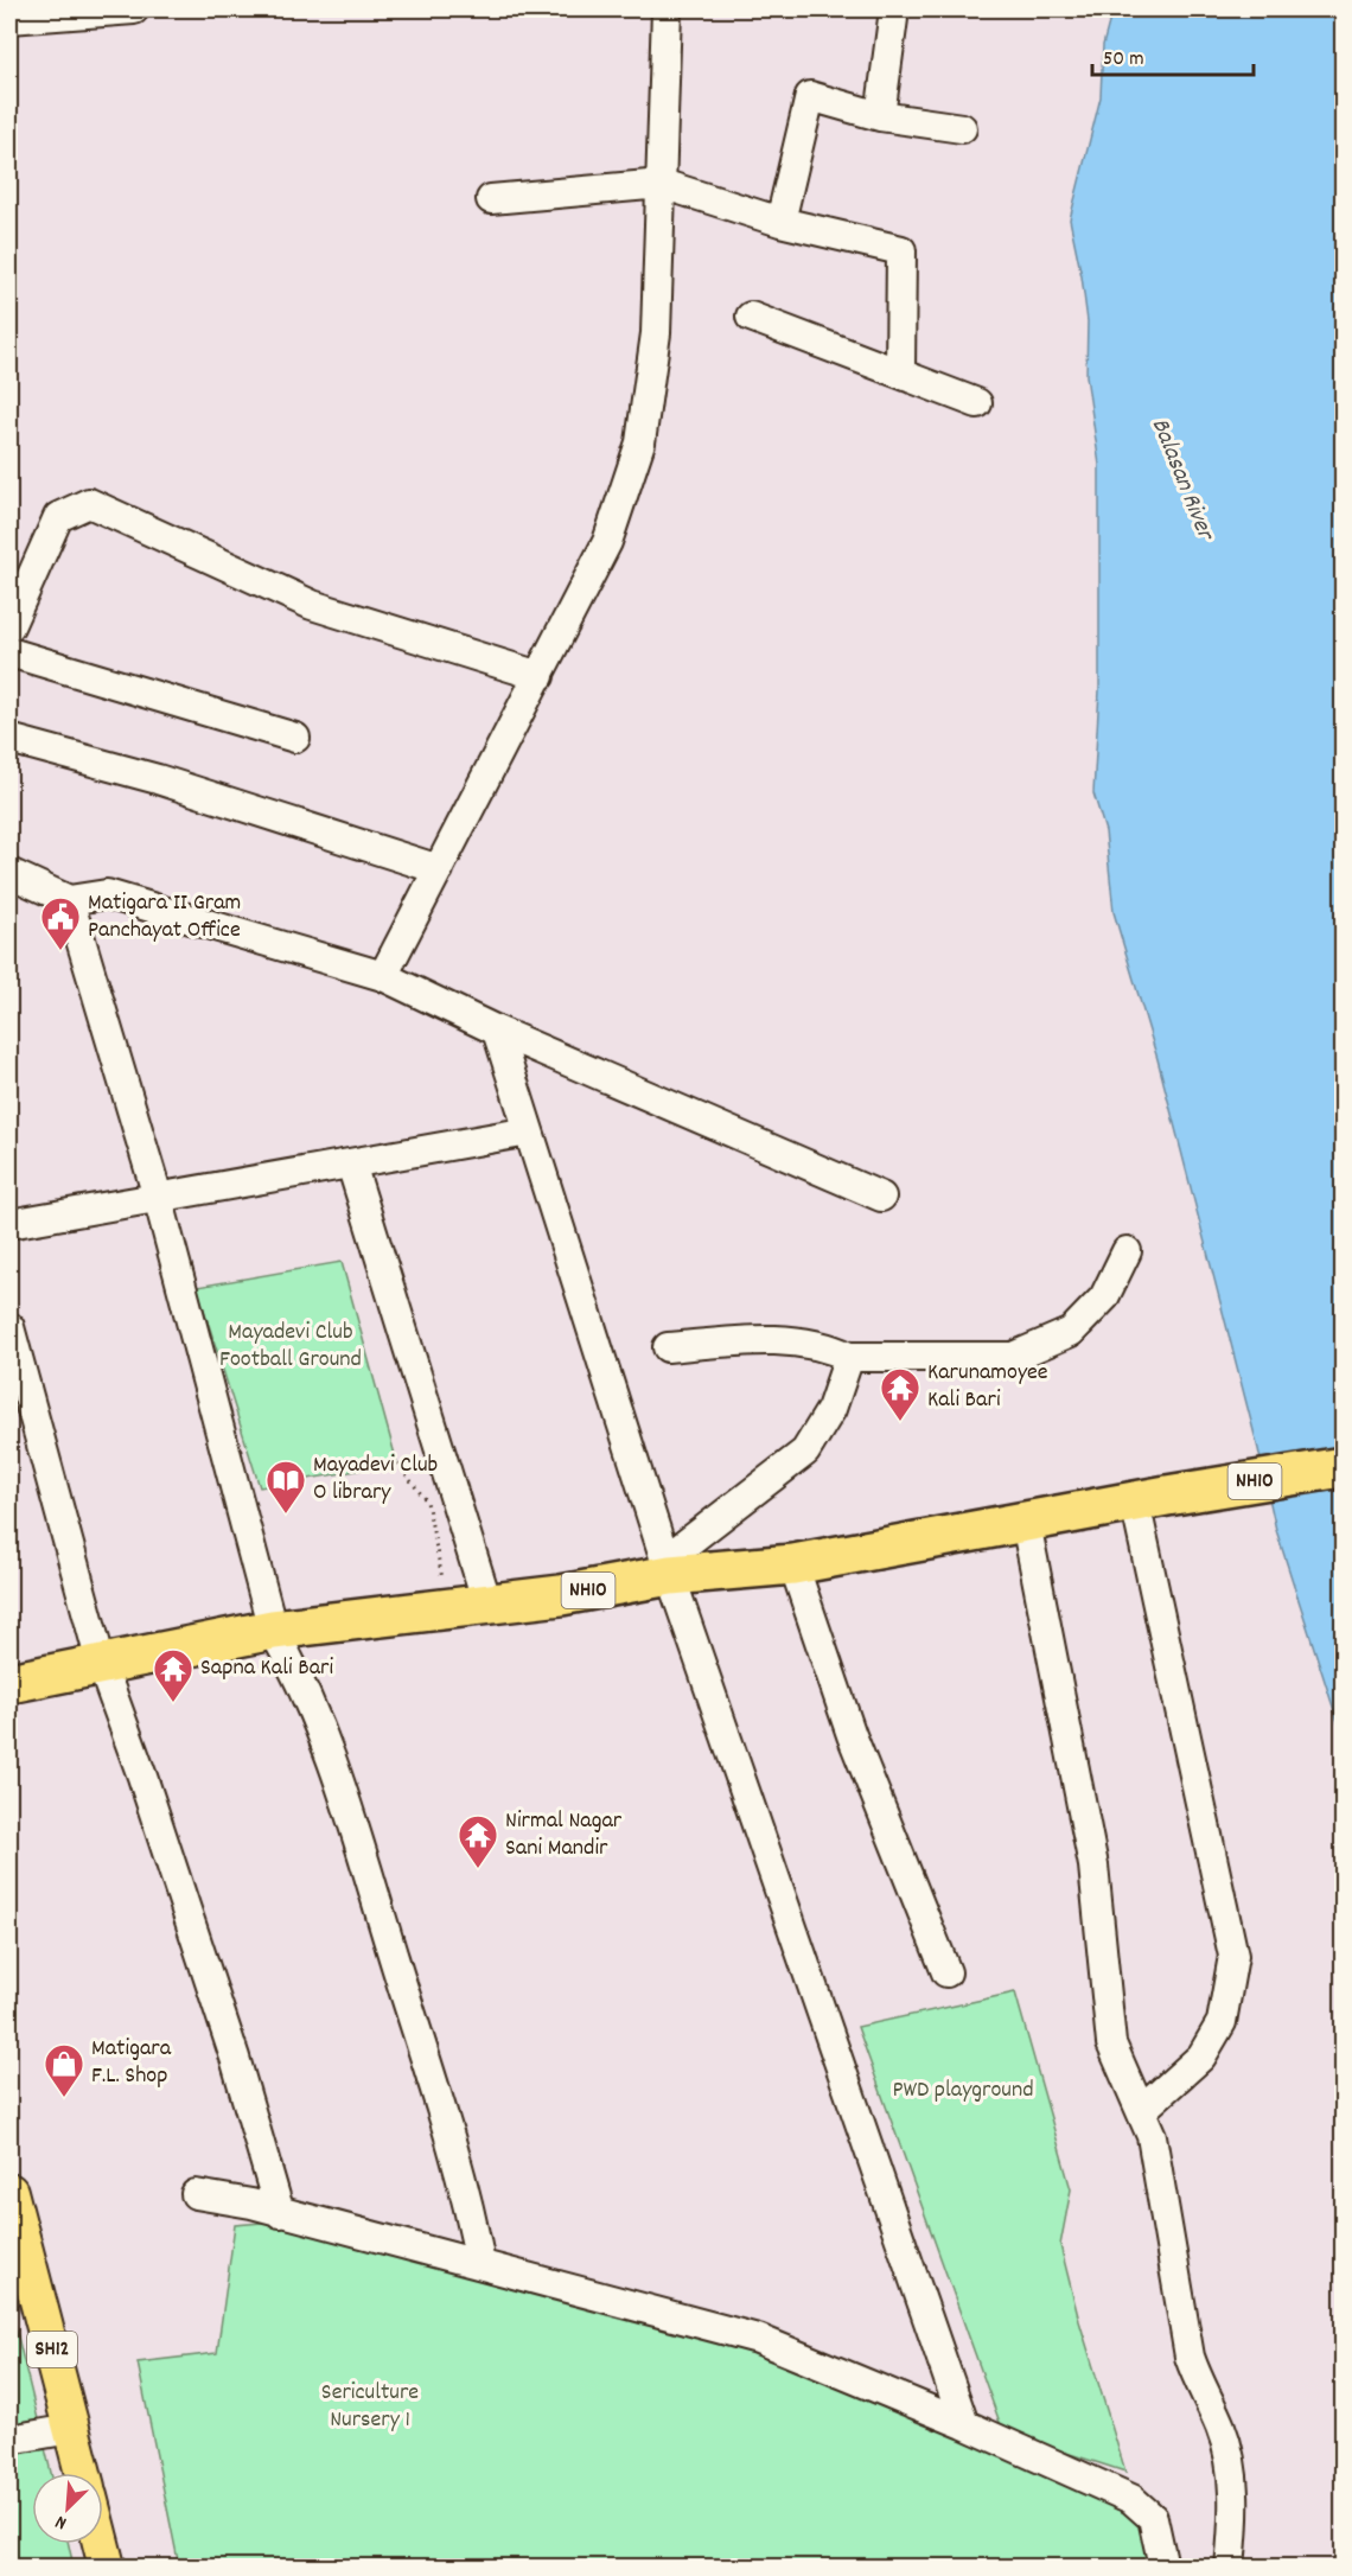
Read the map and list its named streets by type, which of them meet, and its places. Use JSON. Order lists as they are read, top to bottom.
{
  "streets": {
    "highway": ["NH10"],
    "main road": ["SH12"]
  },
  "water": ["Balasan River"],
  "parks": ["Mayadevi Club Football Ground", "PWD playground", "Sericulture Nursery 1"],
  "places": {
    "public building": ["Matigara II Gram Panchayat Office"],
    "temple": ["Karunamoyee Kali Bari", "Sapna Kali Bari", "Nirmal Nagar Sani Mandir"],
    "library": ["Mayadevi Club O library"],
    "shop": ["Matigara F.L. Shop"]
  },
  "scale_bar": "50 m",
  "north": "bottom left"
}
